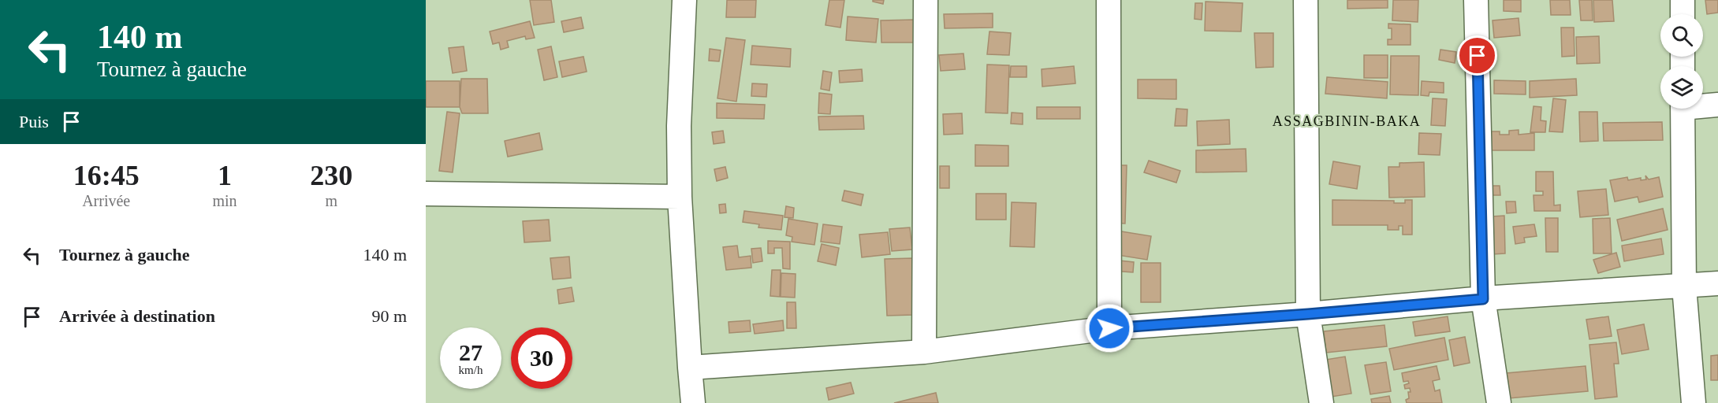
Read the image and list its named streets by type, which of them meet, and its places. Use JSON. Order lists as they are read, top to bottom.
{
  "districts": ["ASSAGBININ-BAKA"],
  "page": {
    "turn": ["140 m", "Tournez à gauche"],
    "then": "Puis",
    "eta": [
      "16:45",
      "Arrivée",
      "1",
      "min",
      "230",
      "m"
    ],
    "list": [
      {
        "name": "Tournez à gauche",
        "value": "140 m"
      },
      {
        "name": "Arrivée à destination",
        "value": "90 m"
      }
    ],
    "speed": "27 km/h",
    "limit": "30"
  }
}
